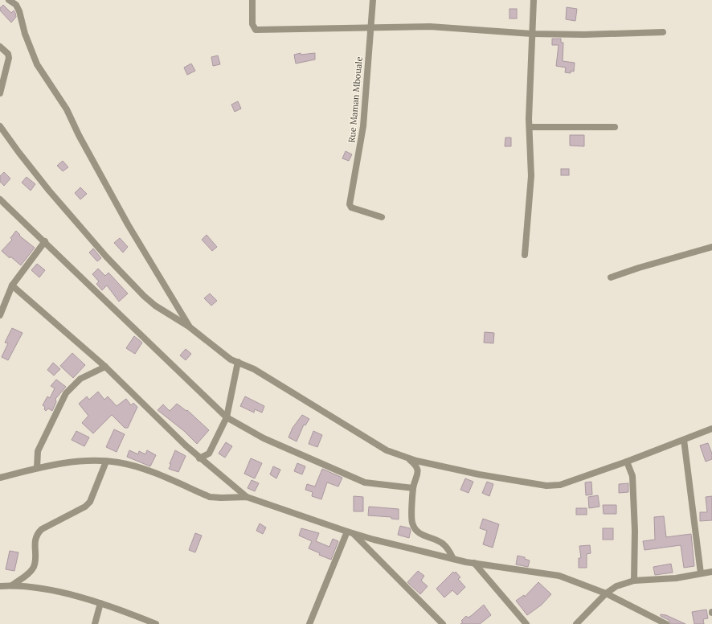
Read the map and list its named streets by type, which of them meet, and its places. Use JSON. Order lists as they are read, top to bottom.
{
  "streets": {
    "street": ["Rue Maman Mbouale"]
  }
}
